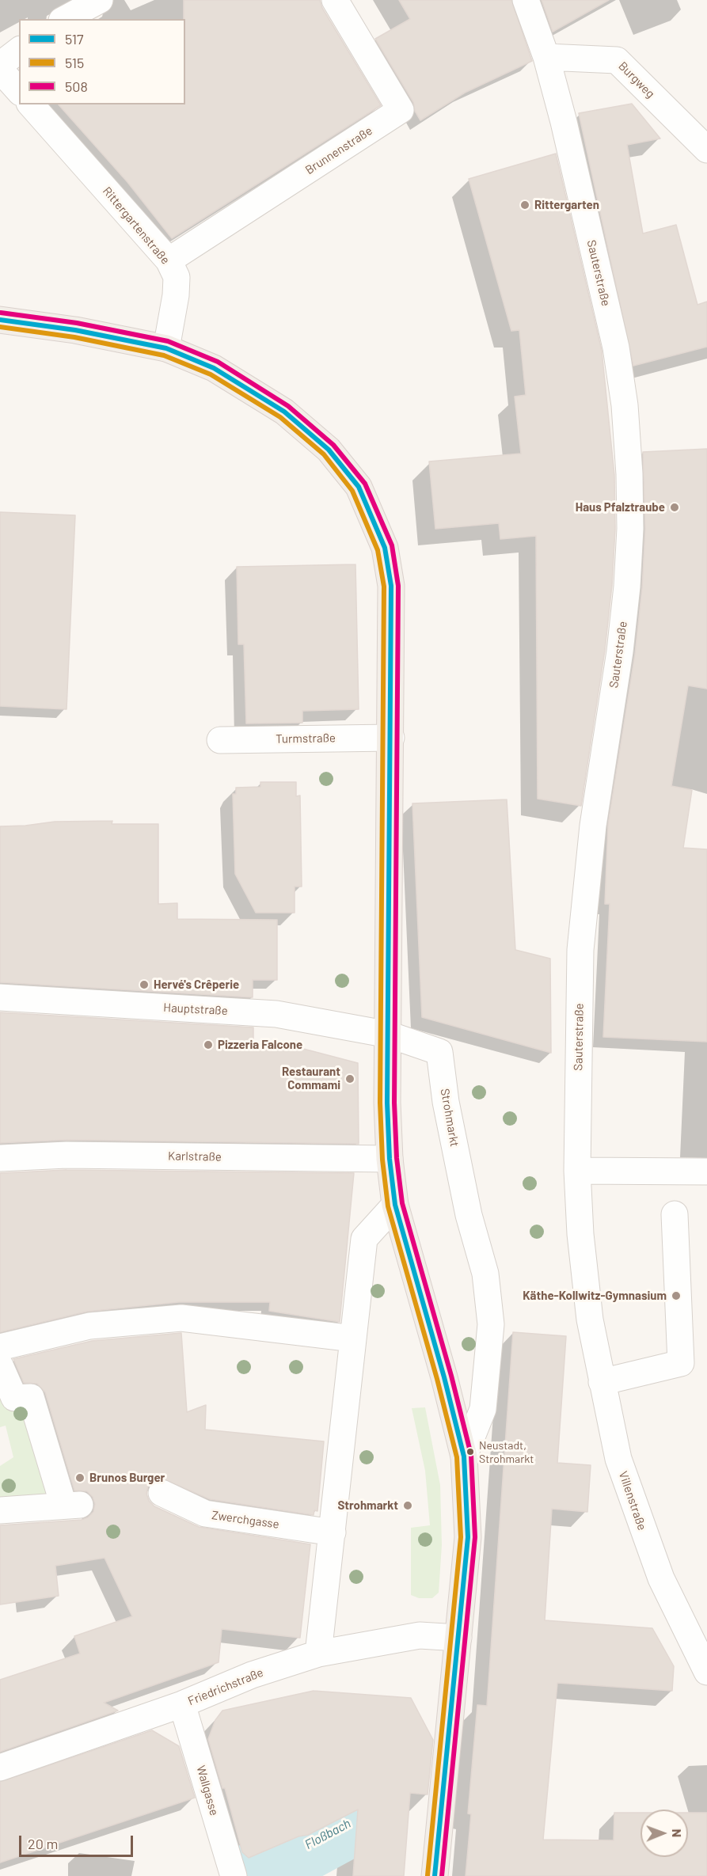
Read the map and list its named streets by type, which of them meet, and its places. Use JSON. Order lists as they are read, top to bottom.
{
  "streets": {
    "main road": ["Strohmarkt"],
    "street": [
      "Burgweg",
      "Brunnenstraße",
      "Rittergartenstraße",
      "Sauterstraße",
      "Turmstraße",
      "Hauptstraße",
      "Karlstraße",
      "Villenstraße",
      "Zwerchgasse",
      "Friedrichstraße",
      "Wallgasse"
    ]
  },
  "crossings": [
    ["Burgweg", "Sauterstraße"],
    ["Brunnenstraße", "Rittergartenstraße"],
    ["Sauterstraße", "Villenstraße"],
    ["Hauptstraße", "Strohmarkt"],
    ["Strohmarkt", "Karlstraße"],
    ["Strohmarkt", "Friedrichstraße"],
    ["Friedrichstraße", "Wallgasse"]
  ],
  "water": ["Floßbach"],
  "places": [
    "Rittergarten",
    "Haus Pfalztraube",
    "Hervé's Crêperie",
    "Pizzeria Falcone",
    "Restaurant Commami",
    "Käthe-Kollwitz-Gymnasium",
    "Neustadt, Strohmarkt",
    "Brunos Burger",
    "Strohmarkt"
  ],
  "lines": ["transit line 508", "transit line 517", "transit line 515"],
  "legend": ["517", "515", "508"],
  "scale_bar": "20 m",
  "north": "right"
}
